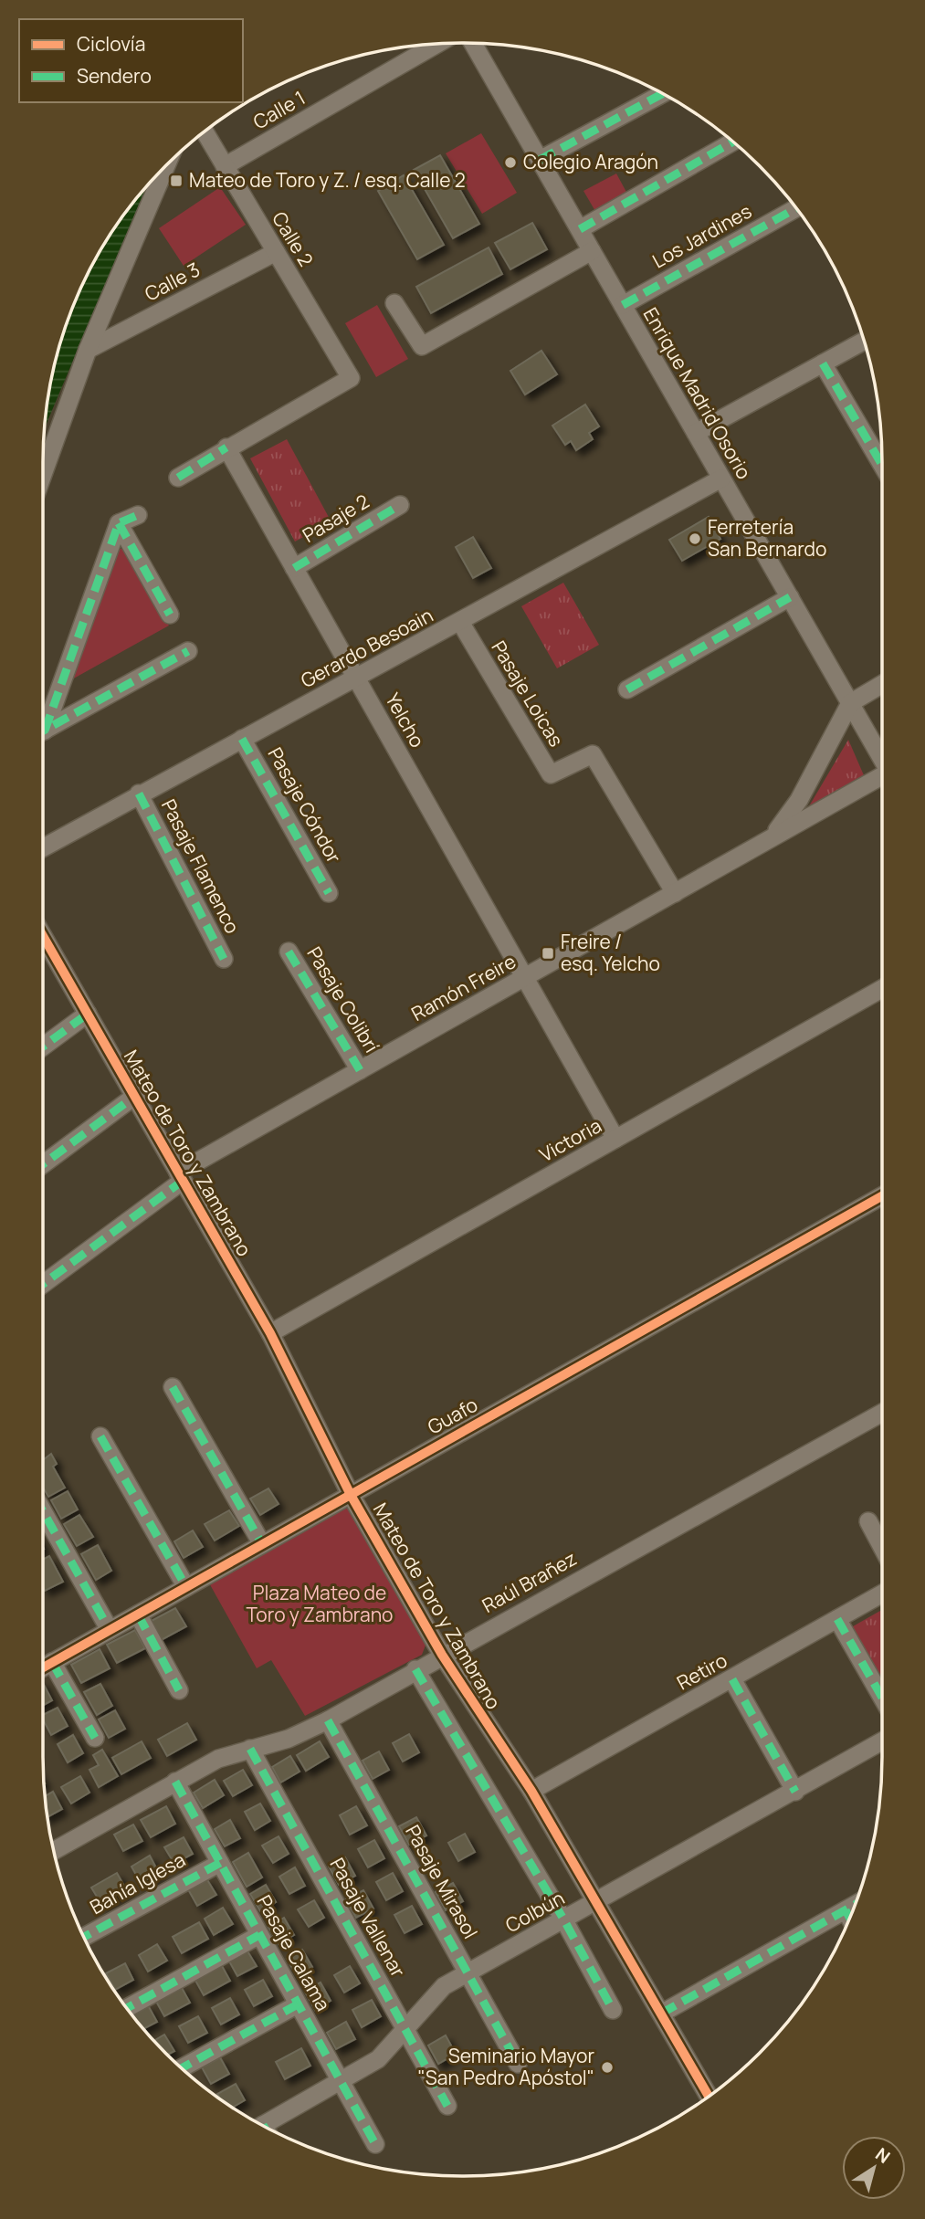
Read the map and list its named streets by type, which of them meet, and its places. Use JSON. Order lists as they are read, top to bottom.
{
  "streets": {
    "street": [
      "Calle 1",
      "Los Jardines",
      "Calle 2",
      "Calle 3",
      "Enrique Madrid Osorio",
      "Pasaje 2",
      "Gerardo Besoain",
      "Pasaje Loicas",
      "Yelcho",
      "Pasaje Cóndor",
      "Pasaje Flamenco",
      "Ramón Freire",
      "Pasaje Colibrí",
      "Victoria",
      "Mateo de Toro y Zambrano",
      "Guafo",
      "Raúl Brañez",
      "Retiro",
      "Pasaje Mirasol",
      "Bahía Iglesa",
      "Colbún",
      "Pasaje Vallenar",
      "Pasaje Calama"
    ]
  },
  "crossings": [
    ["Calle 1", "Calle 2"],
    ["Los Jardines", "Enrique Madrid Osorio"],
    ["Calle 2", "Calle 3"],
    ["Calle 2", "Yelcho"],
    ["Enrique Madrid Osorio", "Gerardo Besoain"],
    ["Enrique Madrid Osorio", "Ramón Freire"],
    ["Pasaje 2", "Yelcho"],
    ["Gerardo Besoain", "Pasaje Loicas"],
    ["Gerardo Besoain", "Yelcho"],
    ["Gerardo Besoain", "Pasaje Cóndor"],
    ["Gerardo Besoain", "Pasaje Flamenco"],
    ["Pasaje Loicas", "Ramón Freire"],
    ["Yelcho", "Ramón Freire"],
    ["Yelcho", "Victoria"],
    ["Ramón Freire", "Pasaje Colibrí"],
    ["Ramón Freire", "Mateo de Toro y Zambrano"],
    ["Victoria", "Mateo de Toro y Zambrano"],
    ["Mateo de Toro y Zambrano", "Guafo"],
    ["Mateo de Toro y Zambrano", "Raúl Brañez"],
    ["Mateo de Toro y Zambrano", "Retiro"],
    ["Mateo de Toro y Zambrano", "Colbún"],
    ["Raúl Brañez", "Pasaje Mirasol"],
    ["Raúl Brañez", "Pasaje Vallenar"],
    ["Raúl Brañez", "Pasaje Calama"],
    ["Pasaje Mirasol", "Colbún"],
    ["Bahía Iglesa", "Pasaje Calama"],
    ["Colbún", "Pasaje Vallenar"],
    ["Colbún", "Pasaje Calama"]
  ],
  "parks": ["Plaza Mateo de Toro y Zambrano"],
  "places": {
    "other": ["Colegio Aragón", "Ferretería San Bernardo", "Seminario Mayor \"San Pedro Apóstol\""],
    "transit": ["Mateo de Toro y Z. / esq. Calle 2", "Freire / esq. Yelcho"]
  },
  "legend": ["Ciclovía", "Sendero"],
  "north": "top right"
}
